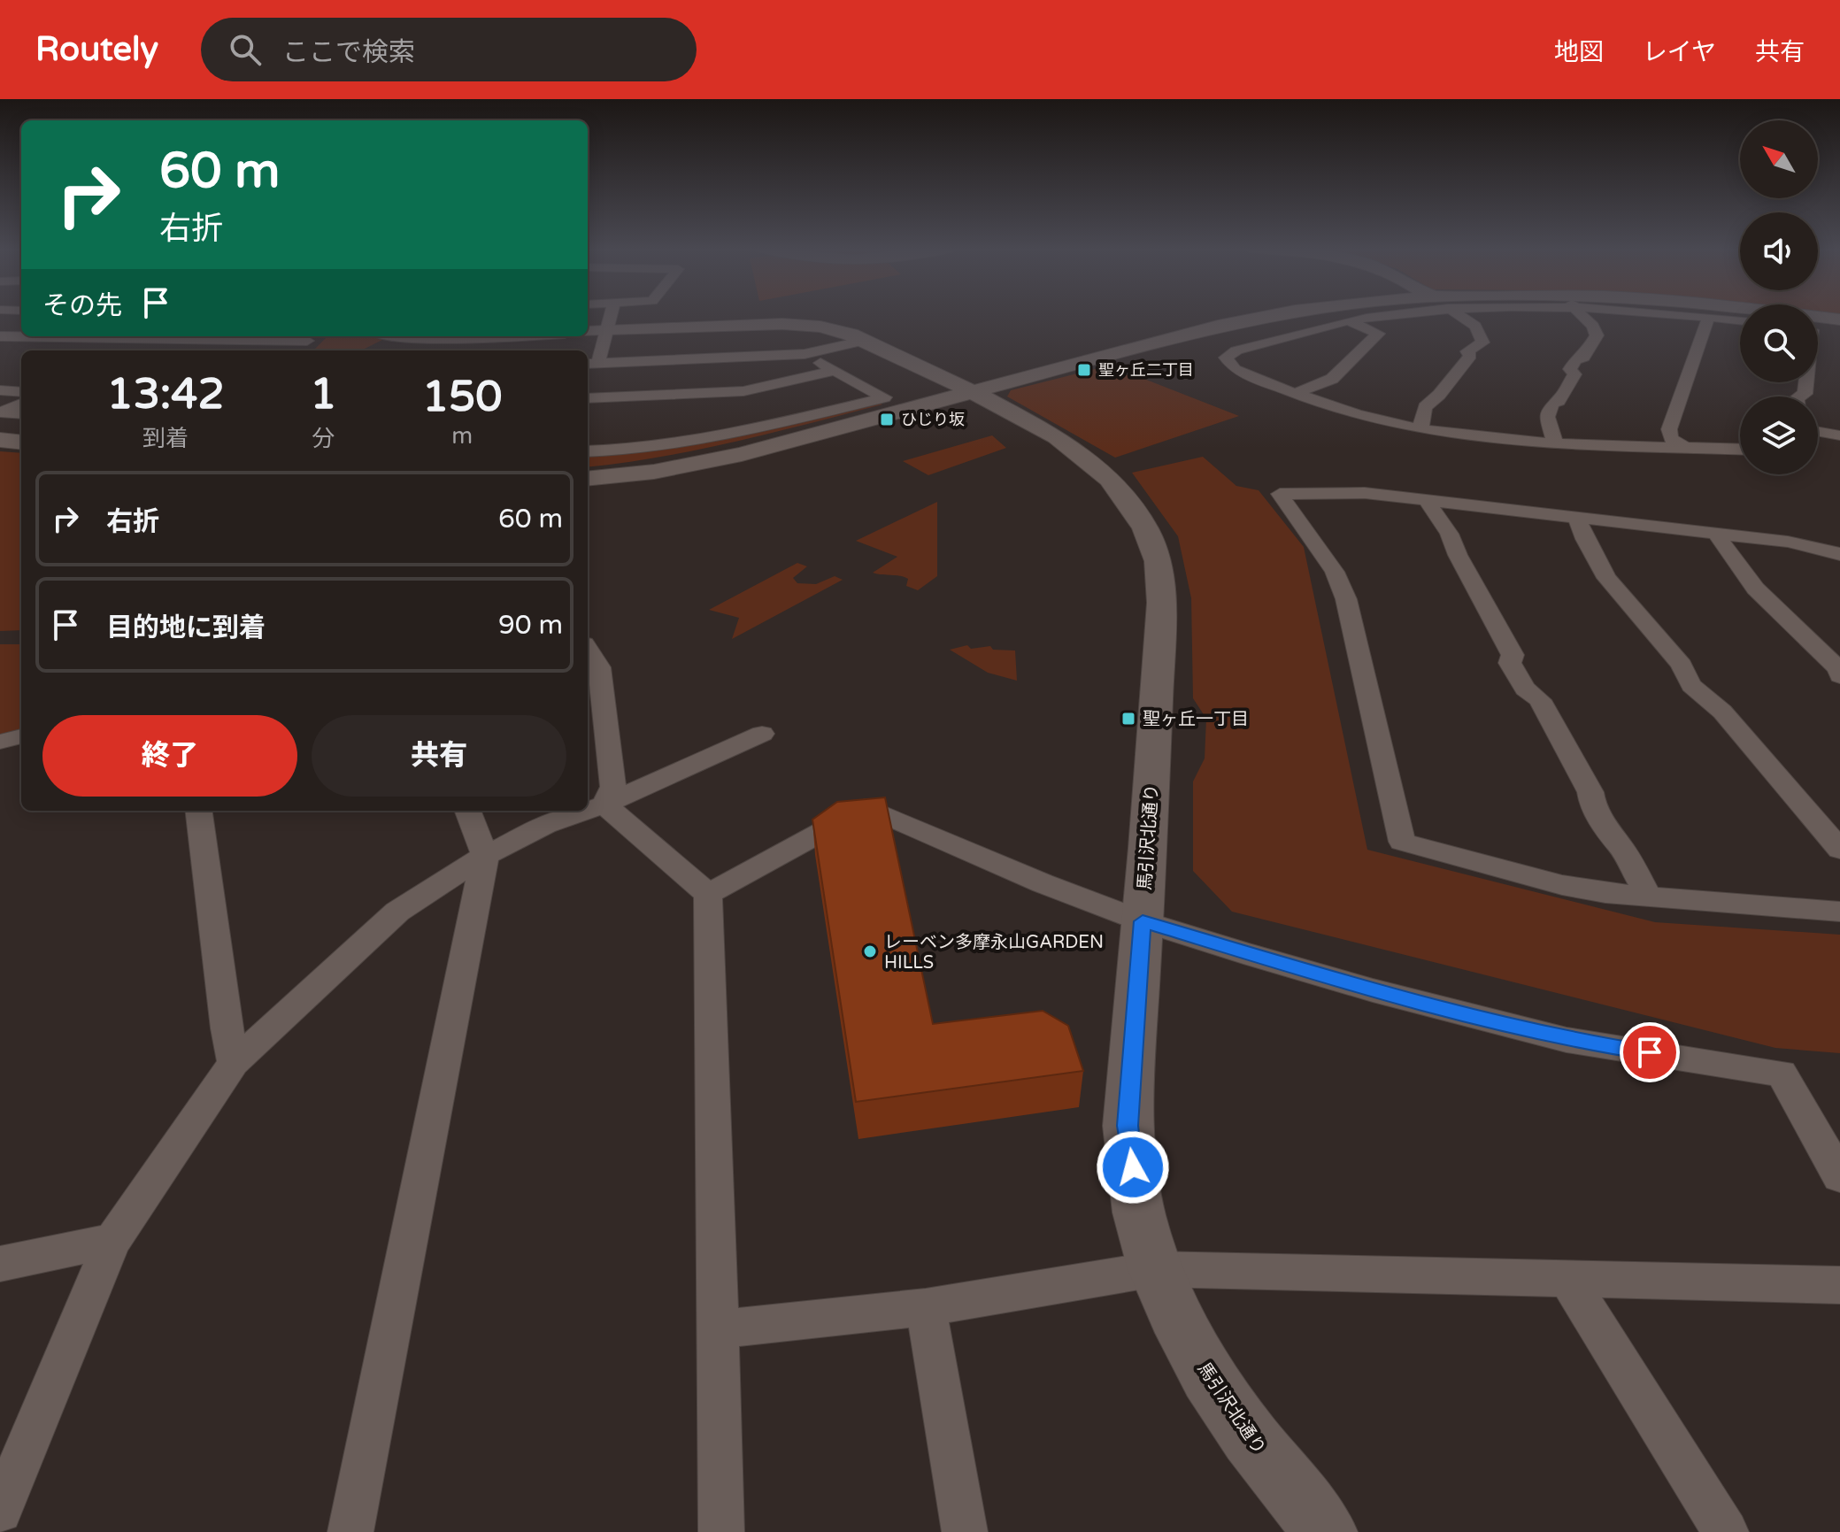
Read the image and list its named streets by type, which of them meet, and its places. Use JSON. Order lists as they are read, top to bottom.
{
  "streets": {
    "street": ["馬引沢北通り"]
  },
  "places": {
    "transit": ["聖ヶ丘二丁目", "ひじり坂", "聖ヶ丘一丁目"],
    "other": ["レーベン多摩永山GARDEN HILLS"]
  },
  "north": "top left",
  "page": {
    "header": "Routely",
    "search": "ここで検索",
    "nav": ["地図", "レイヤ", "共有"],
    "turn": ["60 m", "右折"],
    "then": "その先",
    "eta": [
      "13:42",
      "到着",
      "1",
      "分",
      "150",
      "m"
    ],
    "list": [
      {
        "name": "右折",
        "value": "60 m"
      },
      {
        "name": "目的地に到着",
        "value": "90 m"
      }
    ],
    "buttons": ["終了", "共有"]
  }
}
